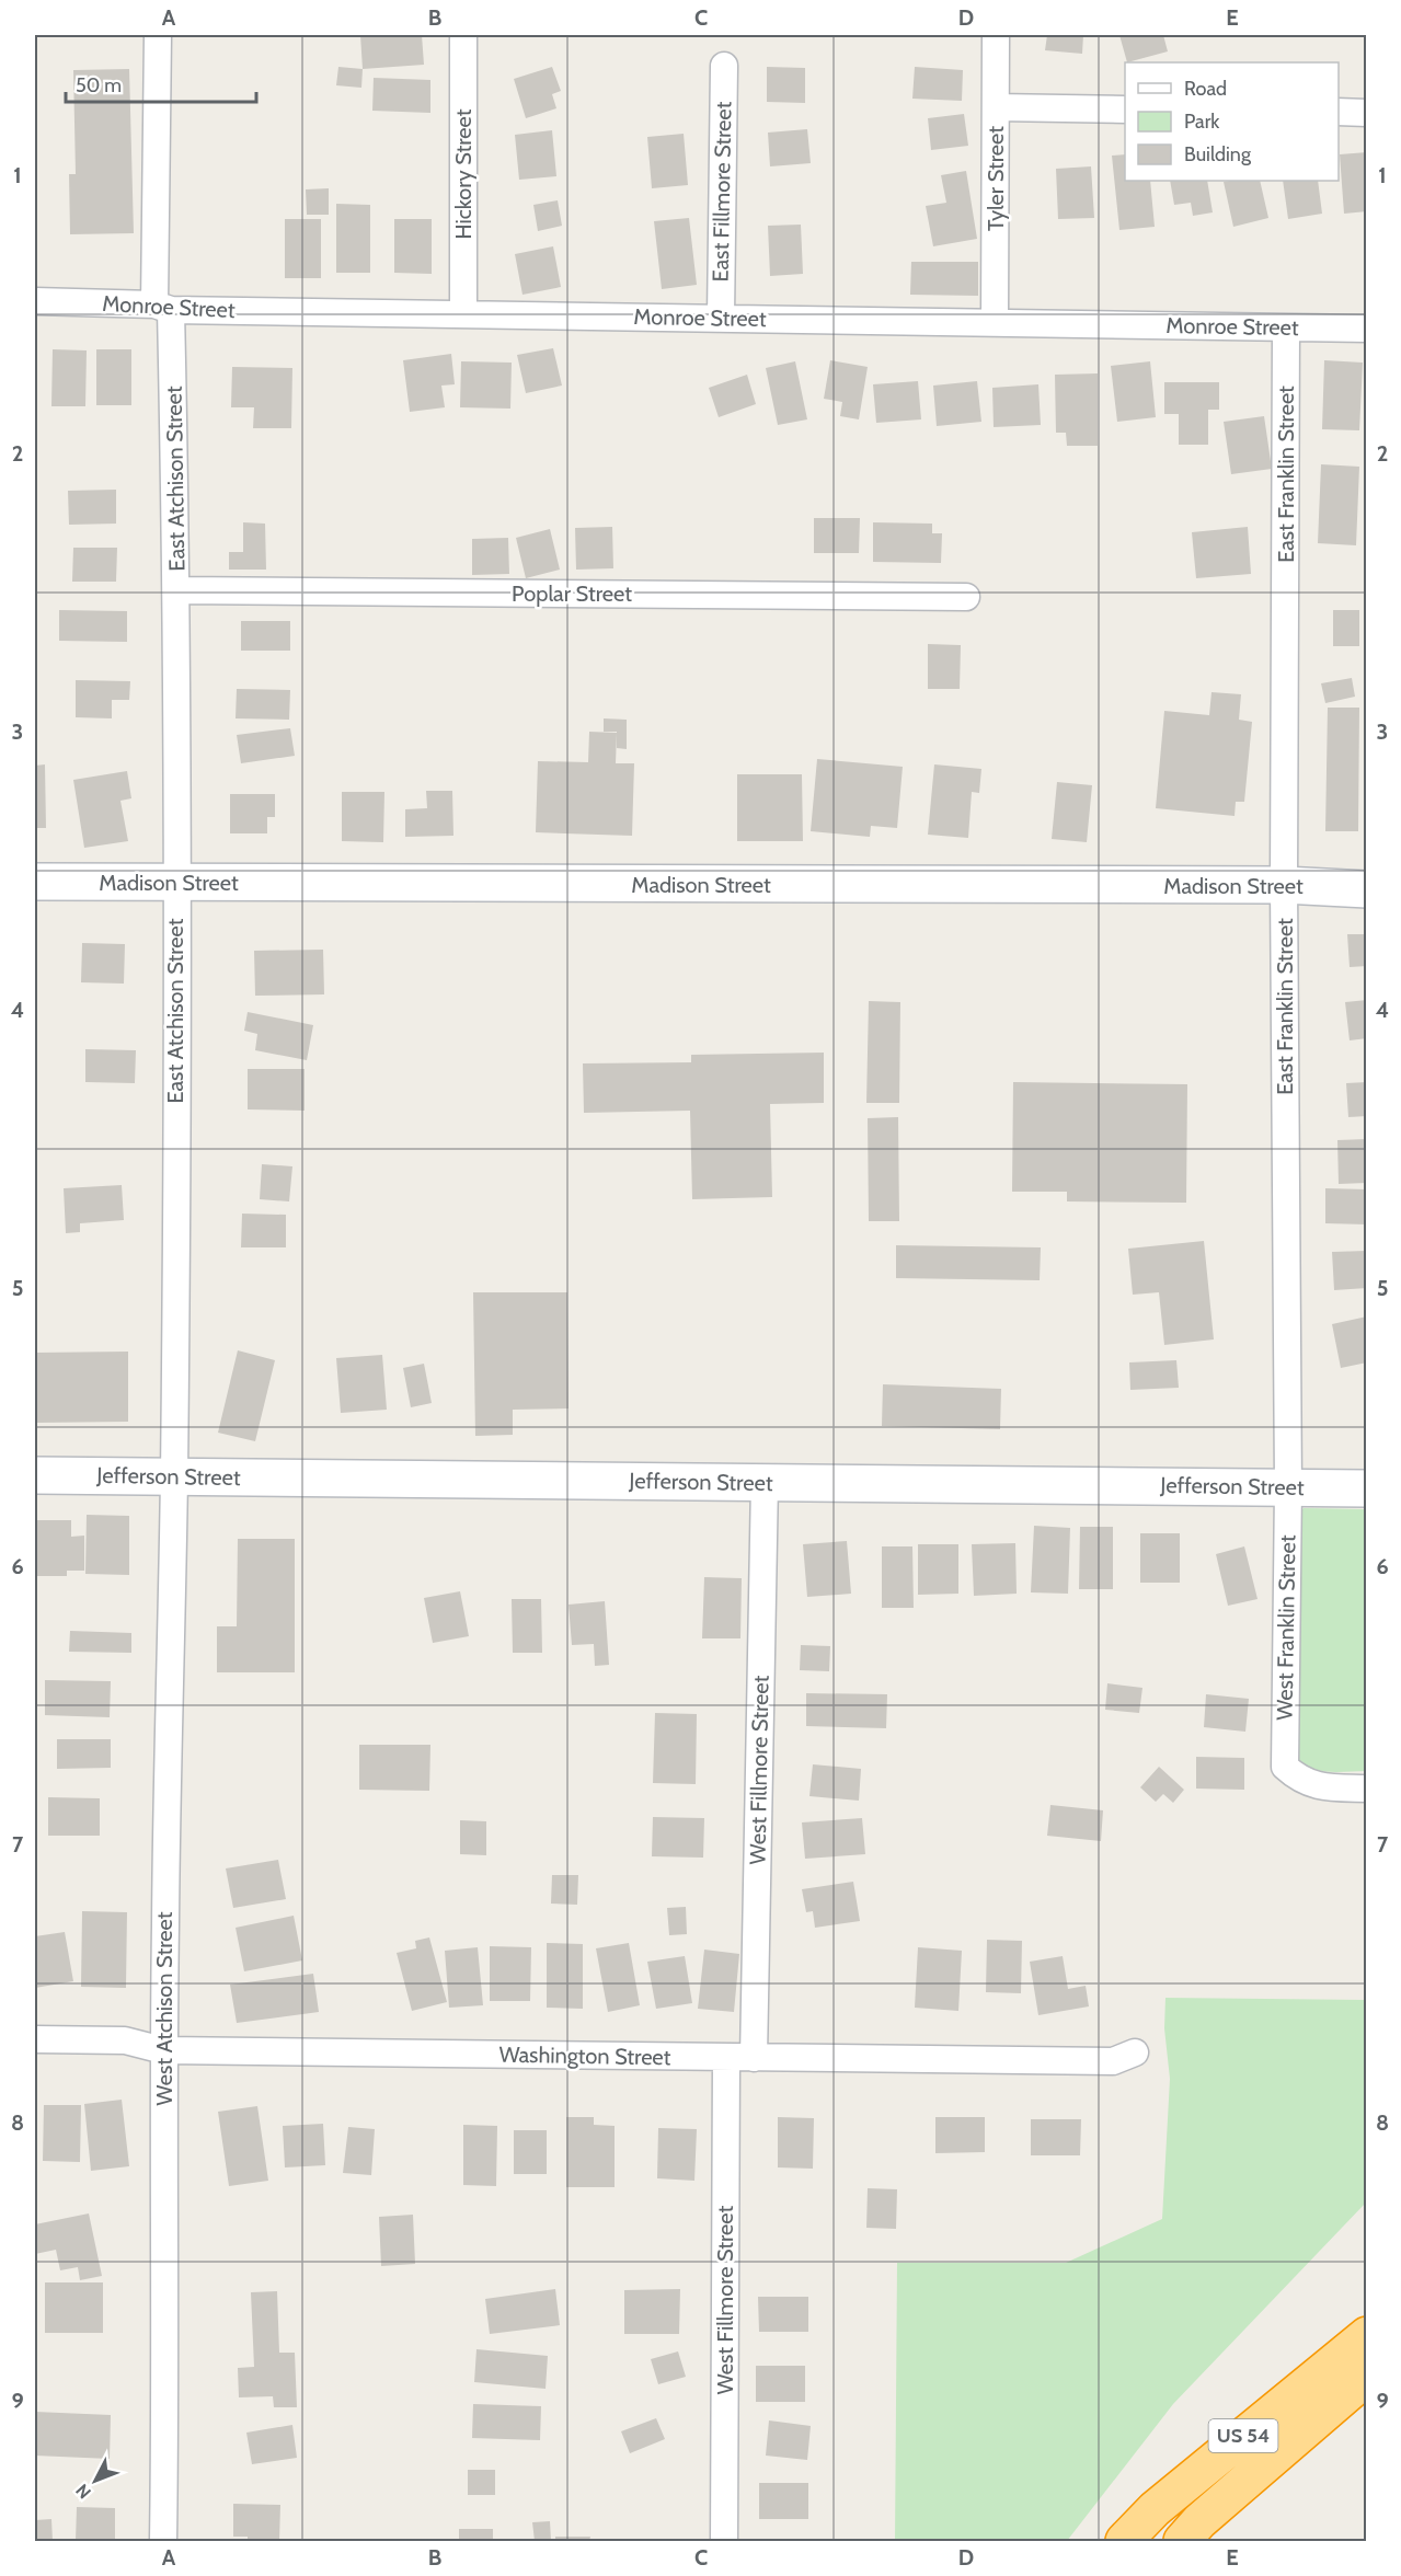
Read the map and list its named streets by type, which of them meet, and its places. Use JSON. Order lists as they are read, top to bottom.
{
  "streets": {
    "highway": ["US 54"],
    "street": [
      "Hickory Street",
      "Tyler Street",
      "East Fillmore Street",
      "Monroe Street",
      "East Franklin Street",
      "East Atchison Street",
      "Poplar Street",
      "Madison Street",
      "Jefferson Street",
      "West Franklin Street",
      "West Fillmore Street",
      "West Atchison Street",
      "Washington Street"
    ]
  },
  "crossings": [
    ["Hickory Street", "Monroe Street"],
    ["Tyler Street", "Monroe Street"],
    ["East Fillmore Street", "Monroe Street"],
    ["Monroe Street", "East Franklin Street"],
    ["Monroe Street", "East Atchison Street"],
    ["East Franklin Street", "Madison Street"],
    ["East Franklin Street", "Jefferson Street"],
    ["East Franklin Street", "West Franklin Street"],
    ["East Atchison Street", "Poplar Street"],
    ["East Atchison Street", "Madison Street"],
    ["East Atchison Street", "Jefferson Street"],
    ["East Atchison Street", "West Atchison Street"],
    ["Jefferson Street", "West Franklin Street"],
    ["Jefferson Street", "West Fillmore Street"],
    ["Jefferson Street", "West Atchison Street"],
    ["West Fillmore Street", "Washington Street"],
    ["West Atchison Street", "Washington Street"]
  ],
  "legend": ["Road", "Park", "Building"],
  "scale_bar": "50 m",
  "north": "bottom left",
  "grid": {
    "columns": [
      "A",
      "B",
      "C",
      "D",
      "E"
    ],
    "rows": [
      "1",
      "2",
      "3",
      "4",
      "5",
      "6",
      "7",
      "8",
      "9"
    ]
  }
}
